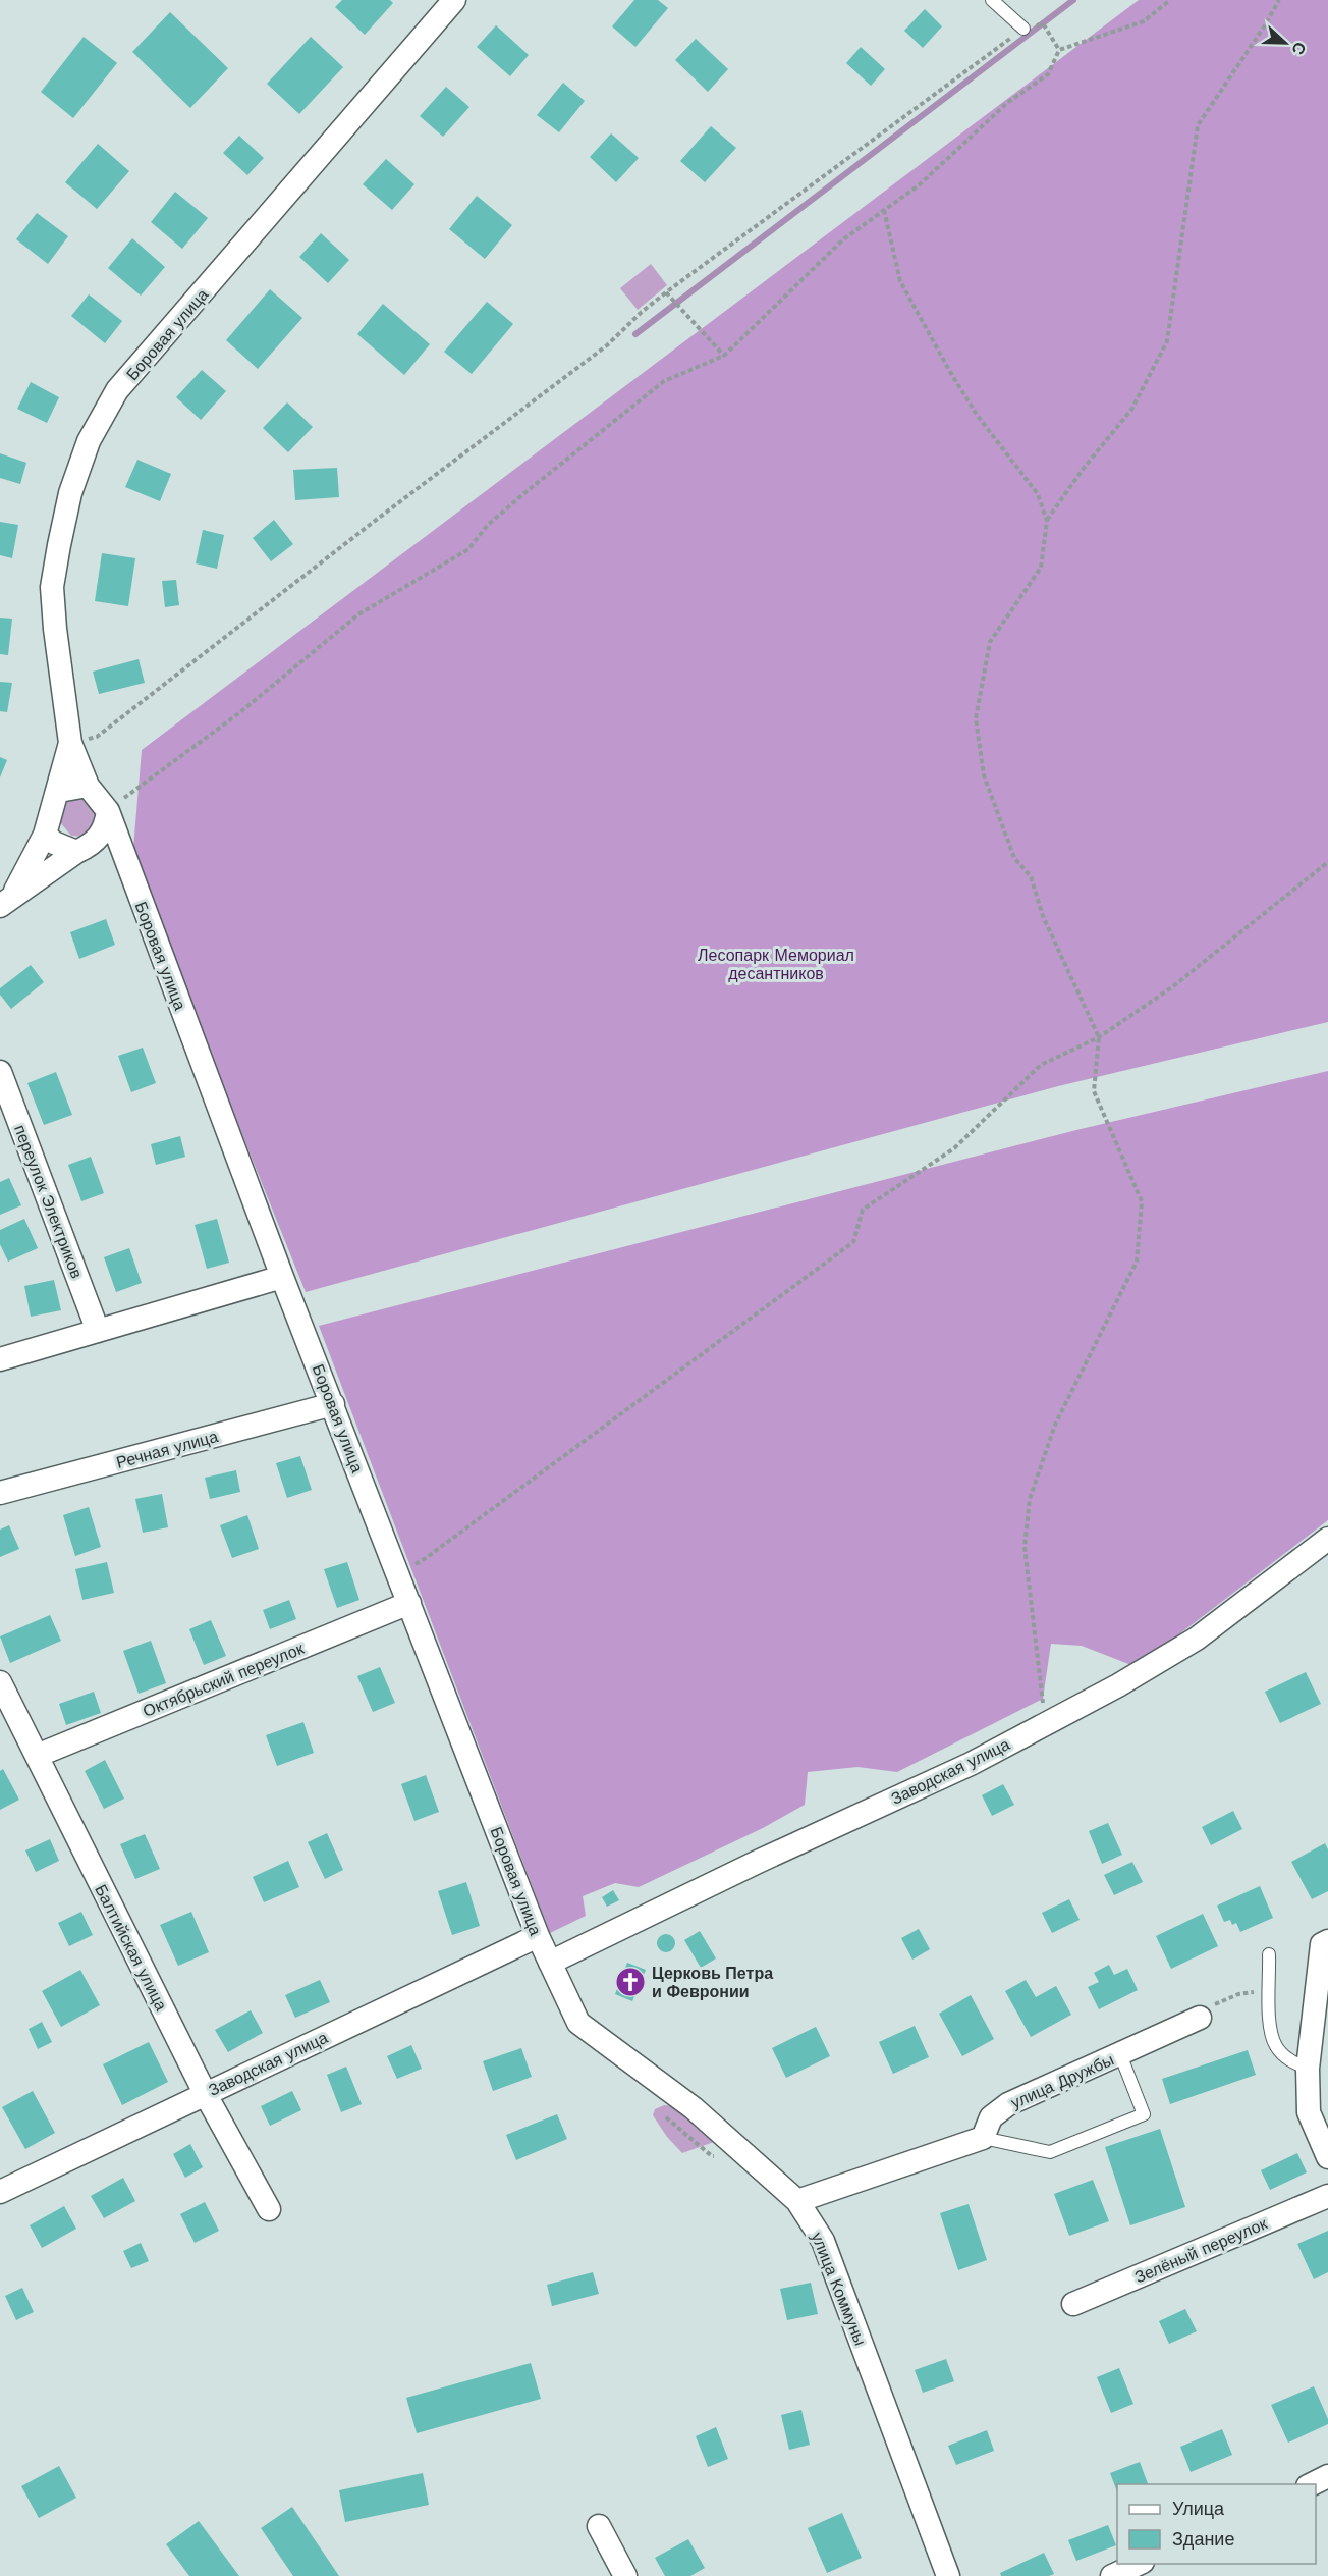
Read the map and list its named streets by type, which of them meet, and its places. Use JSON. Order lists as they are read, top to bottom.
{
  "streets": {
    "street": [
      "Боровая улица",
      "переулок Электриков",
      "Речная улица",
      "Октябрьский переулок",
      "Заводская улица",
      "Балтийская улица",
      "улица Дружбы",
      "Зелёный переулок",
      "улица Коммуны"
    ]
  },
  "crossings": [
    ["Боровая улица", "Речная улица"],
    ["Боровая улица", "Октябрьский переулок"],
    ["Боровая улица", "Заводская улица"],
    ["Боровая улица", "улица Коммуны"],
    ["Октябрьский переулок", "Балтийская улица"],
    ["Заводская улица", "Балтийская улица"]
  ],
  "parks": ["Лесопарк Мемориал десантников"],
  "places": {
    "church": ["Церковь Петра и Февронии"]
  },
  "legend": ["Улица", "Здание"],
  "north": "right"
}
